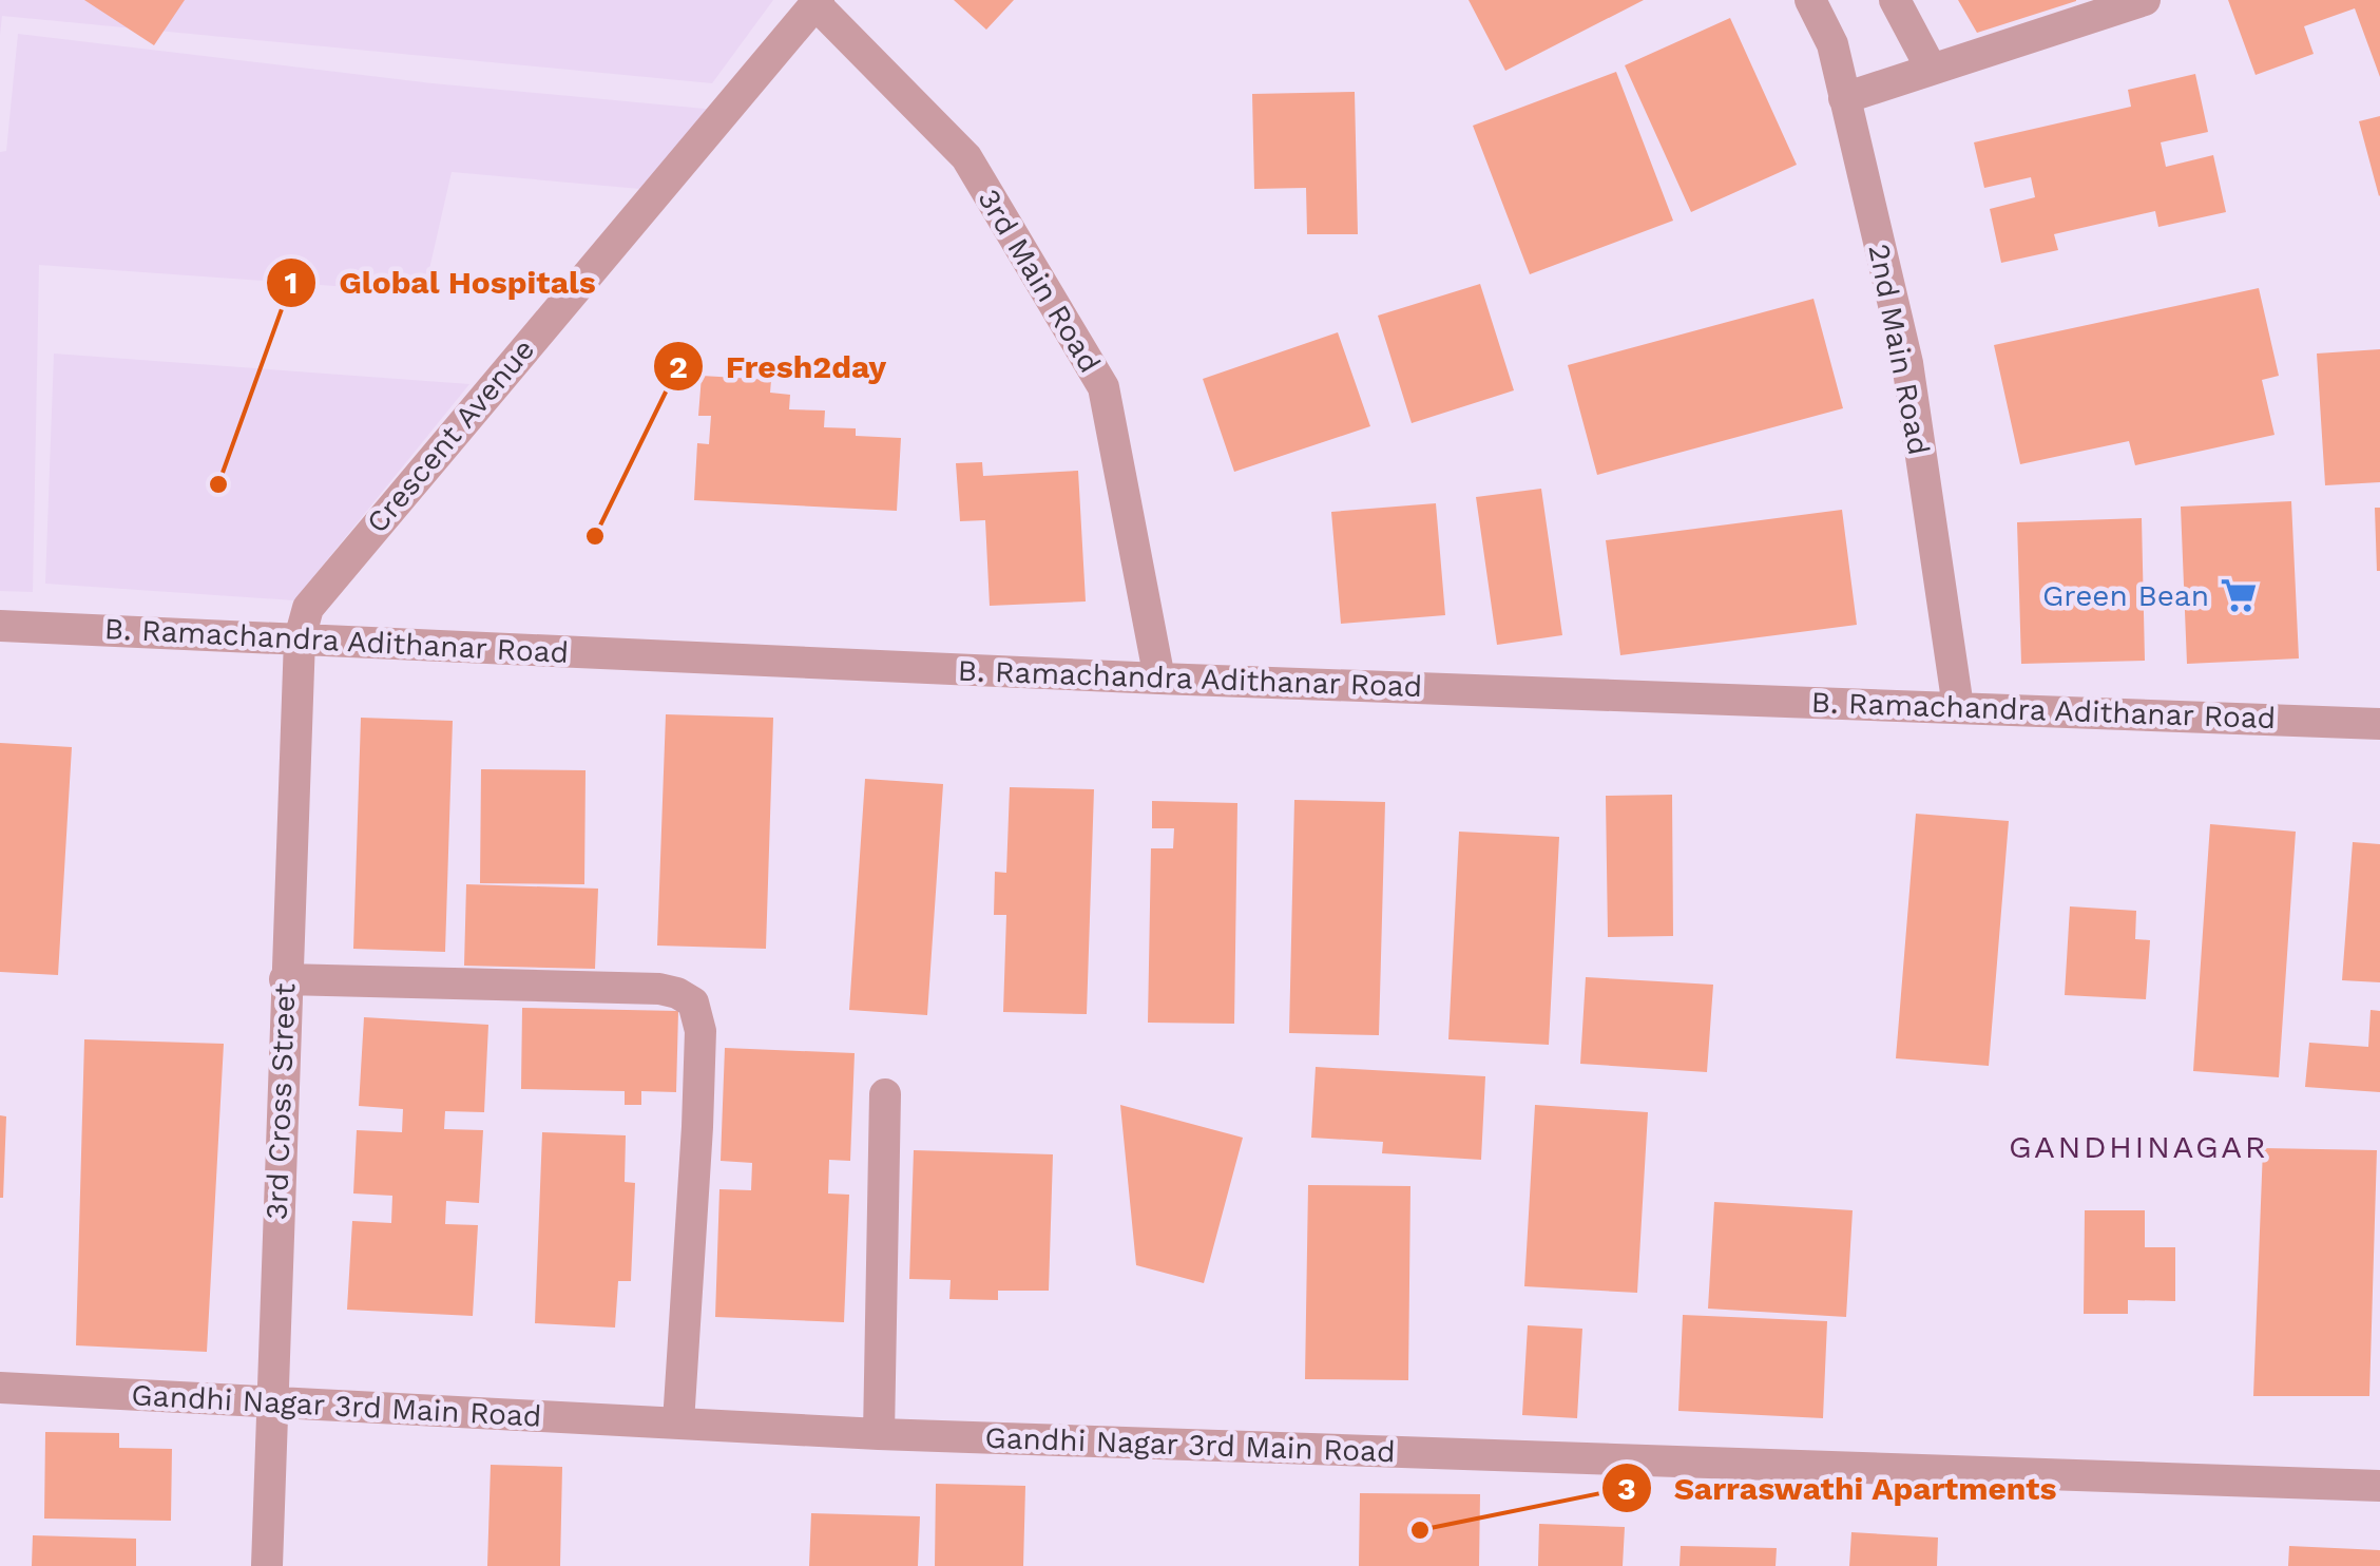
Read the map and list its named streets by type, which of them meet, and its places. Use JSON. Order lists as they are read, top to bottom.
{
  "streets": {
    "street": [
      "3rd Main Road",
      "2nd Main Road",
      "Crescent Avenue",
      "B. Ramachandra Adithanar Road",
      "3rd Cross Street",
      "Gandhi Nagar 3rd Main Road"
    ]
  },
  "crossings": [
    ["3rd Main Road", "Crescent Avenue"],
    ["3rd Main Road", "B. Ramachandra Adithanar Road"],
    ["2nd Main Road", "B. Ramachandra Adithanar Road"],
    ["Crescent Avenue", "B. Ramachandra Adithanar Road"],
    ["Crescent Avenue", "3rd Cross Street"],
    ["B. Ramachandra Adithanar Road", "3rd Cross Street"],
    ["3rd Cross Street", "Gandhi Nagar 3rd Main Road"]
  ],
  "districts": ["GANDHINAGAR"],
  "places": {
    "other": ["Global Hospitals", "Fresh2day", "Sarraswathi Apartments"],
    "supermarket": ["Green Bean"]
  }
}
